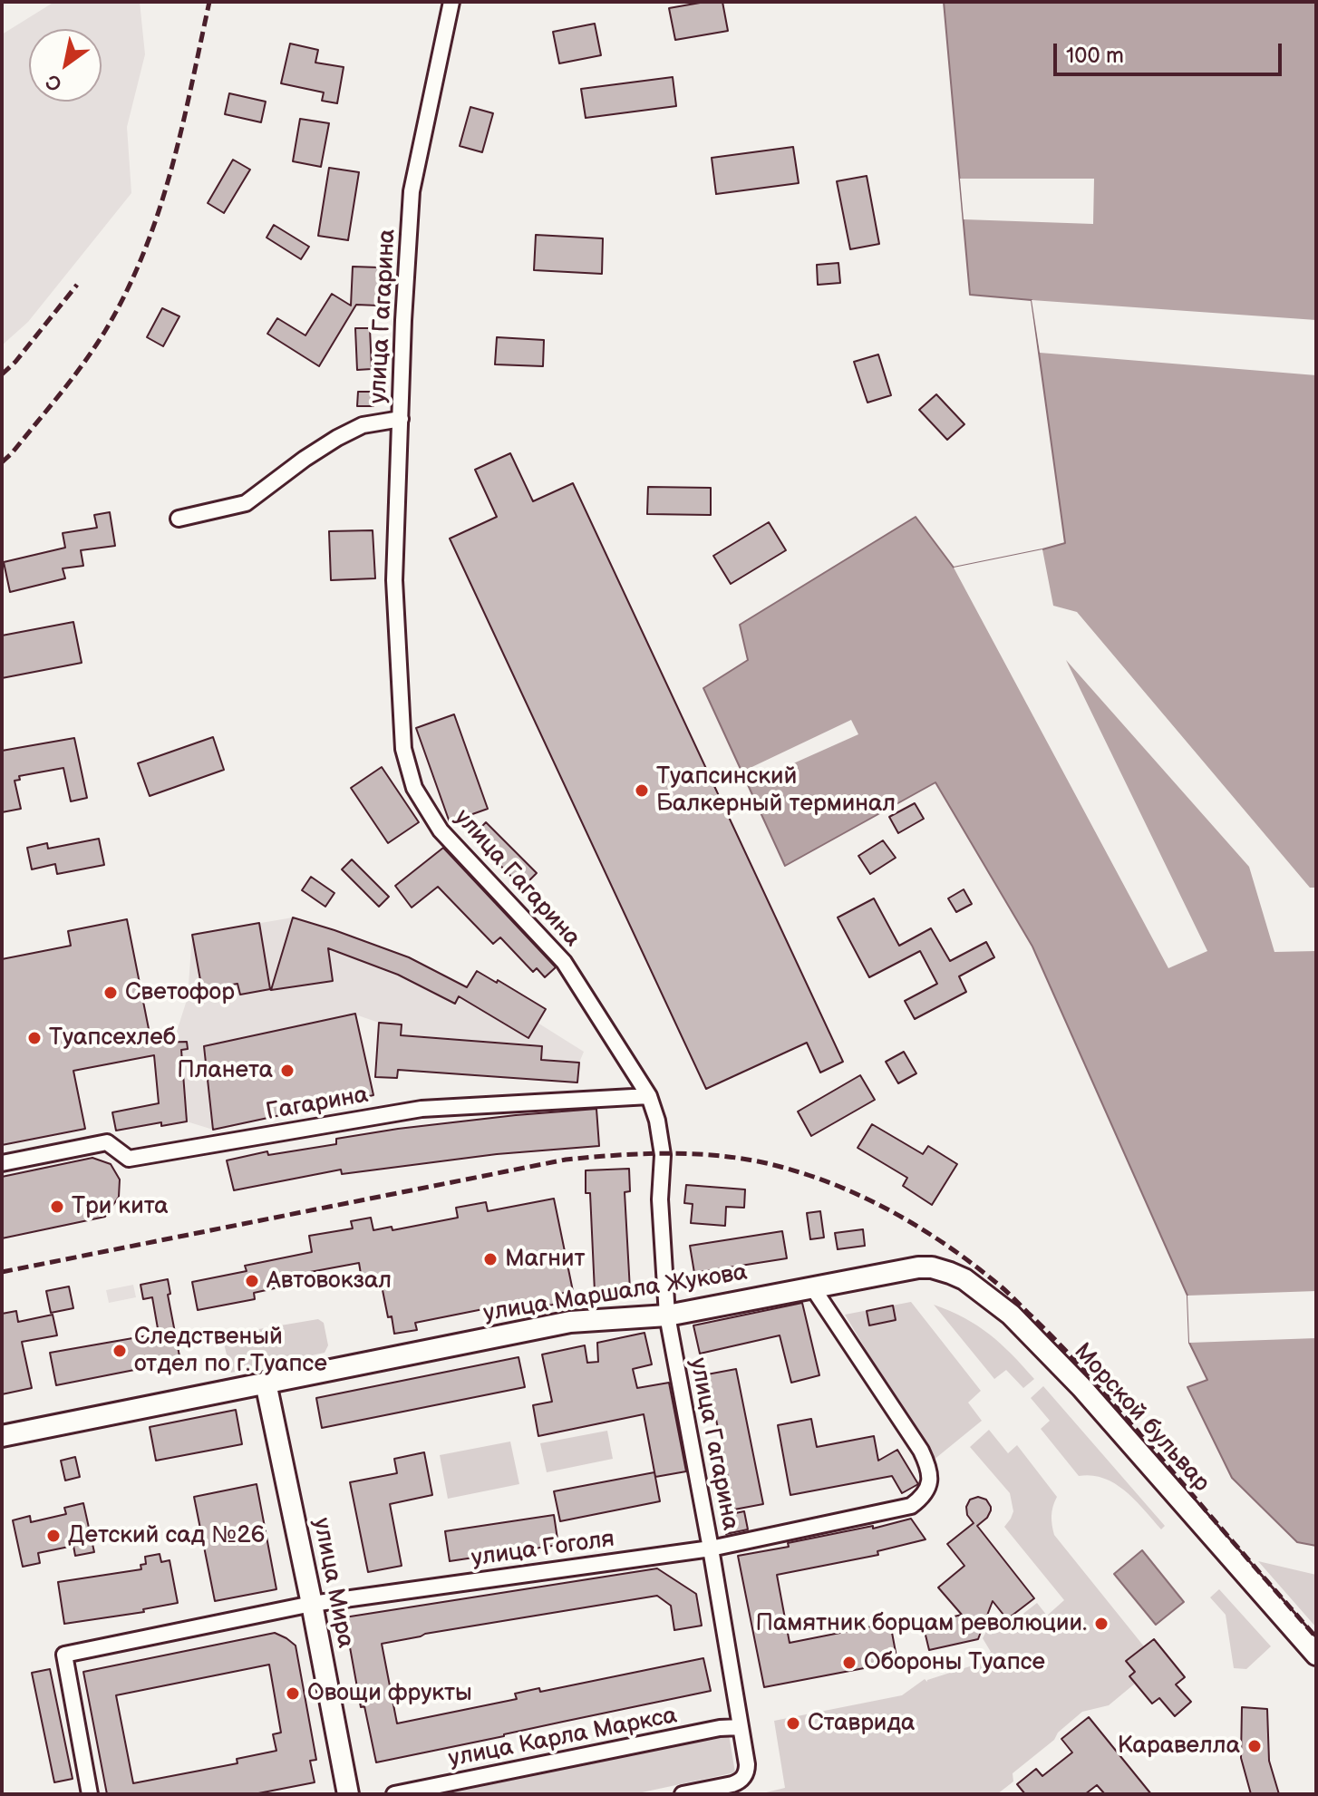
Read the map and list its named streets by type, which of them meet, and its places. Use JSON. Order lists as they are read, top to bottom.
{
  "streets": {
    "street": [
      "улица Гагарина",
      "Гагарина",
      "улица Маршала Жукова",
      "Морской бульвар",
      "улица Гоголя",
      "улица Мира",
      "улица Карла Маркса"
    ]
  },
  "crossings": [
    ["улица Гагарина", "Гагарина"],
    ["улица Гагарина", "улица Маршала Жукова"],
    ["улица Гагарина", "улица Гоголя"],
    ["улица Гагарина", "улица Карла Маркса"],
    ["улица Маршала Жукова", "Морской бульвар"],
    ["улица Маршала Жукова", "улица Гоголя"],
    ["улица Маршала Жукова", "улица Мира"],
    ["улица Гоголя", "улица Мира"]
  ],
  "places": [
    "Туапсинский Балкерный терминал",
    "Светофор",
    "Туапсехлеб",
    "Планета",
    "Три кита",
    "Магнит",
    "Автовокзал",
    "Следственый отдел по г.Туапсе",
    "Детский сад №26",
    "Памятник борцам революции.",
    "Обороны Туапсе",
    "Овощи фрукты",
    "Ставрида",
    "Каравелла"
  ],
  "scale_bar": "100 m",
  "north": "bottom left"
}
